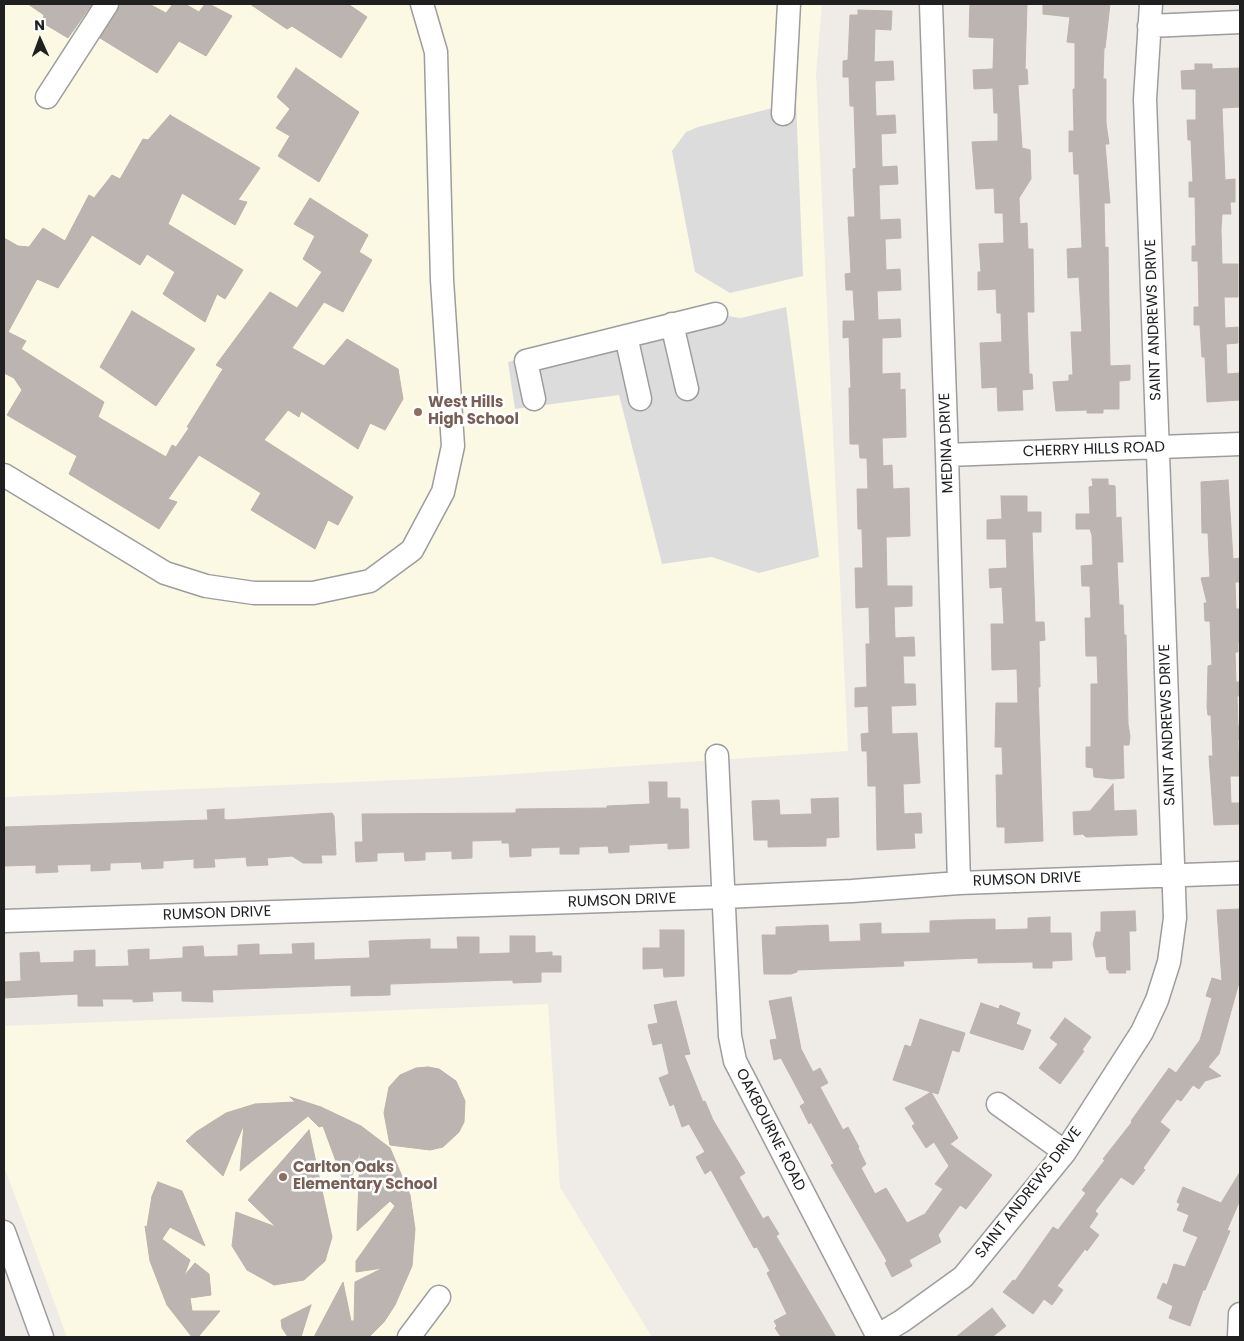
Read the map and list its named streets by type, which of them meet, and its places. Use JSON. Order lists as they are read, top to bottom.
{
  "streets": {
    "street": [
      "SAINT ANDREWS DRIVE",
      "MEDINA DRIVE",
      "CHERRY HILLS ROAD",
      "RUMSON DRIVE",
      "OAKBOURNE ROAD"
    ]
  },
  "crossings": [
    ["SAINT ANDREWS DRIVE", "CHERRY HILLS ROAD"],
    ["SAINT ANDREWS DRIVE", "RUMSON DRIVE"],
    ["SAINT ANDREWS DRIVE", "OAKBOURNE ROAD"],
    ["MEDINA DRIVE", "CHERRY HILLS ROAD"],
    ["MEDINA DRIVE", "RUMSON DRIVE"],
    ["RUMSON DRIVE", "OAKBOURNE ROAD"]
  ],
  "places": ["West Hills High School", "Carlton Oaks Elementary School"],
  "north": "top"
}
